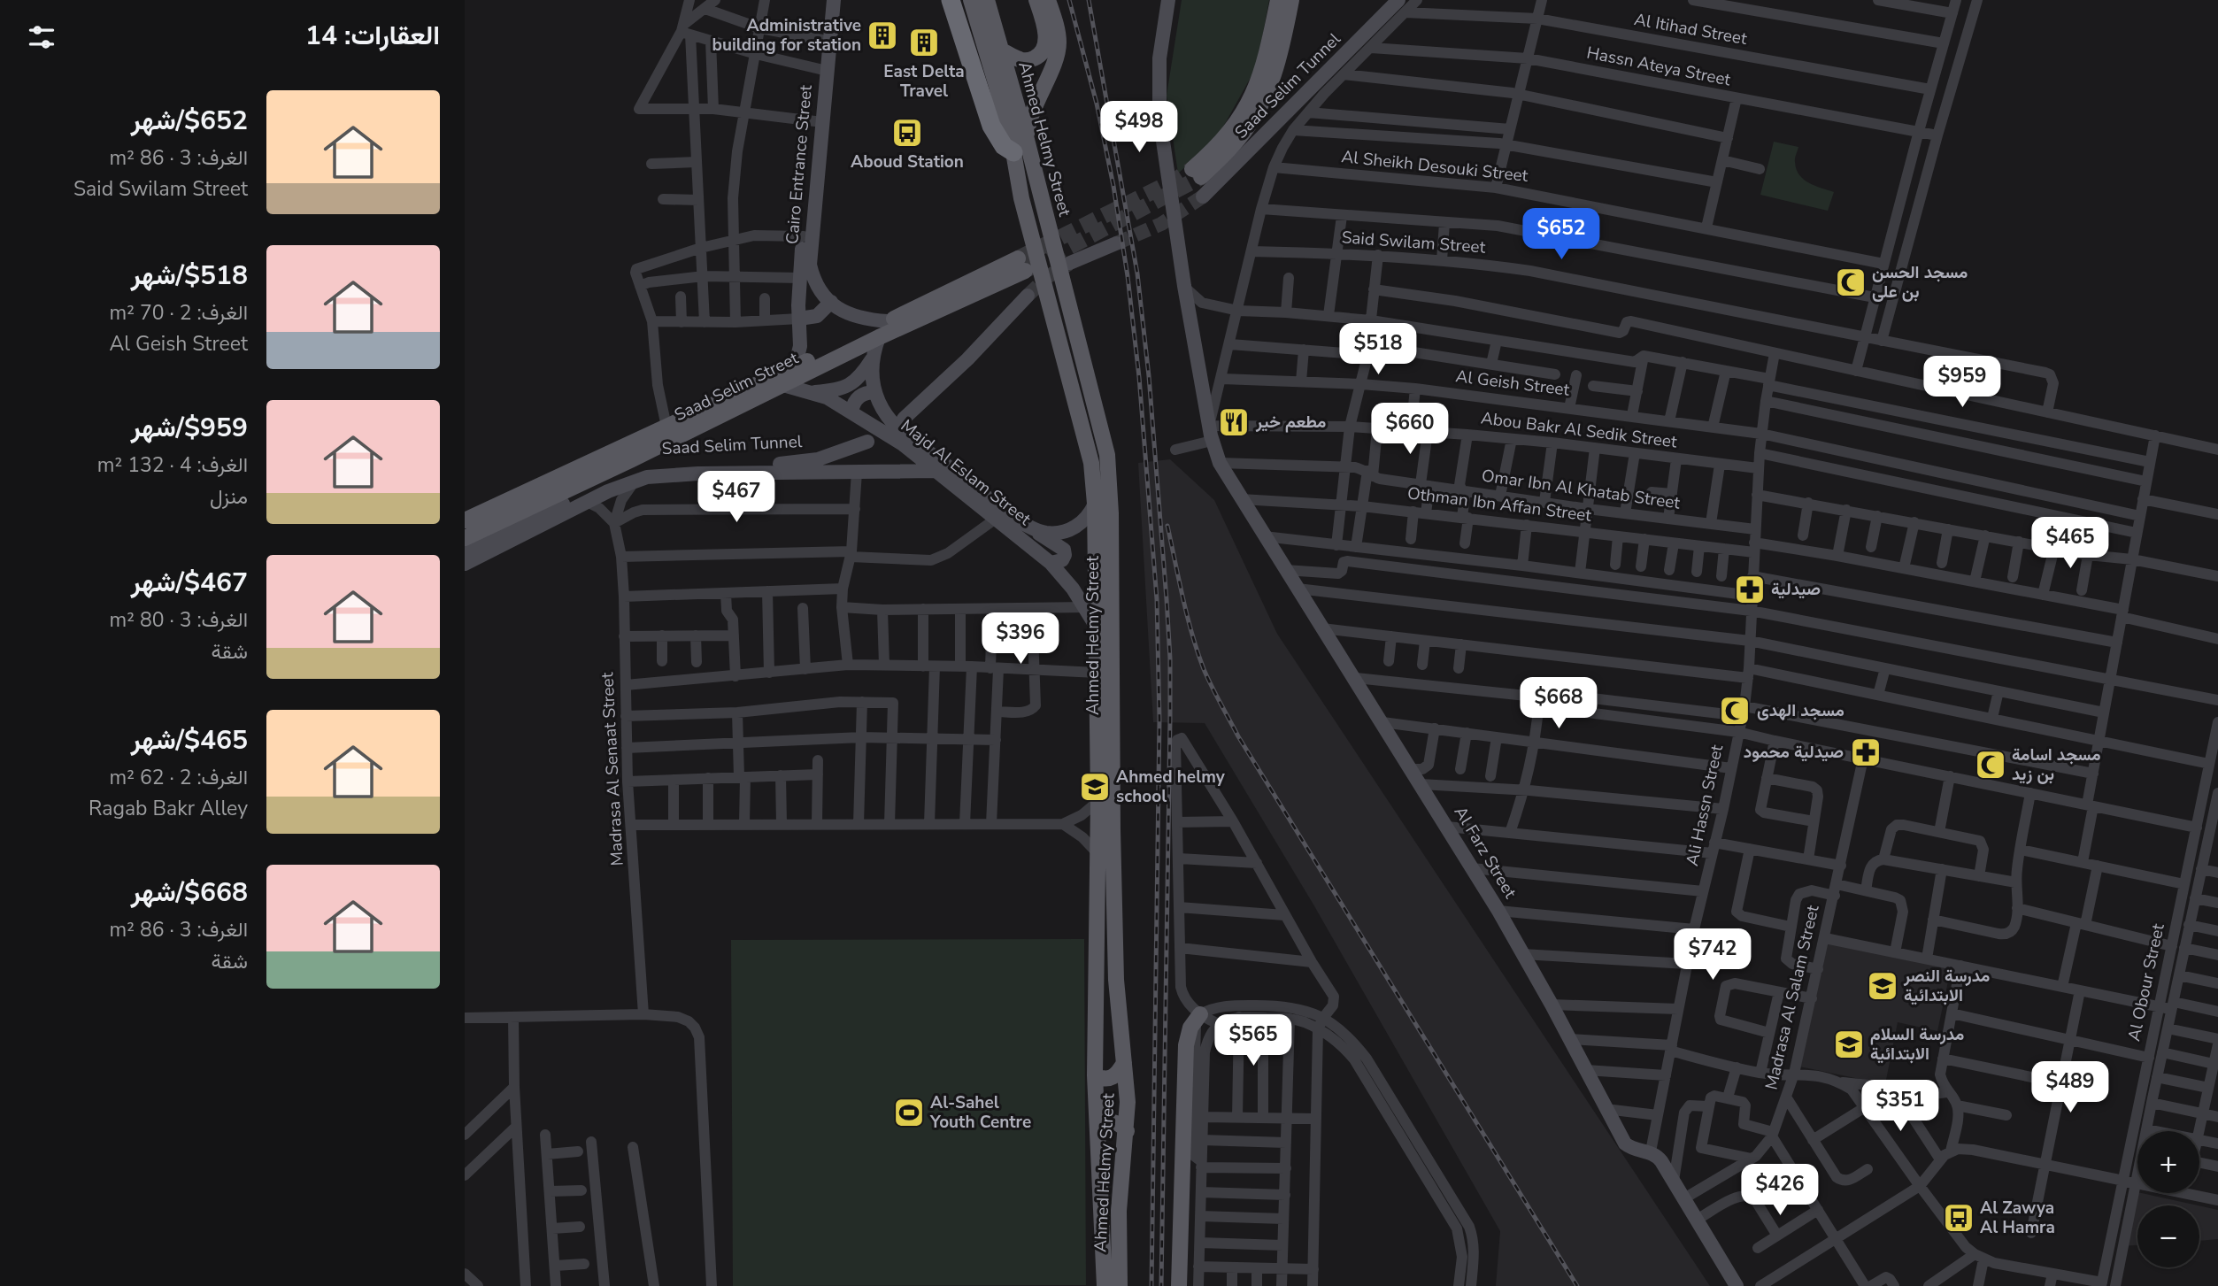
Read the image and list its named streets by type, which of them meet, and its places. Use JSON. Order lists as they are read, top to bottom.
{
  "streets": {
    "main road": ["Ahmed Helmy Street", "Saad Selim Street"],
    "street": [
      "Al Itihad Street",
      "Hassn Ateya Street",
      "Saad Selim Tunnel",
      "Cairo Entrance Street",
      "Al Sheikh Desouki Street",
      "Said Swilam Street",
      "Al Geish Street",
      "Abou Bakr Al Sedik Street",
      "Majd Al Eslam Street",
      "Omar Ibn Al Khatab Street",
      "Othman Ibn Affan Street",
      "Madrasa Al Senaat Street",
      "Ali Hassn Street",
      "Al Farz Street",
      "Al Obour Street",
      "Madrasa Al Salam Street"
    ]
  },
  "crossings": [
    ["Al Itihad Street", "Saad Selim Tunnel"],
    ["Ahmed Helmy Street", "Majd Al Eslam Street"],
    ["Cairo Entrance Street", "Saad Selim Street"],
    ["Al Geish Street", "Ali Hassn Street"],
    ["Saad Selim Street", "Majd Al Eslam Street"],
    ["Abou Bakr Al Sedik Street", "Ali Hassn Street"],
    ["Abou Bakr Al Sedik Street", "Al Farz Street"],
    ["Omar Ibn Al Khatab Street", "Ali Hassn Street"],
    ["Omar Ibn Al Khatab Street", "Al Farz Street"],
    ["Othman Ibn Affan Street", "Ali Hassn Street"],
    ["Othman Ibn Affan Street", "Al Farz Street"],
    ["Ali Hassn Street", "Al Farz Street"],
    ["Al Farz Street", "Madrasa Al Salam Street"]
  ],
  "places": {
    "building": ["Administrative building for station", "East Delta Travel"],
    "bus stop": ["Aboud Station", "Al Zawya Al Hamra"],
    "mosque": ["مسجد الحسن بن على", "مسجد الهدى", "مسجد اسامة بن زيد"],
    "restaurant": ["مطعم خير"],
    "pharmacy": ["صيدلية", "صيدلية محمود"],
    "school or university": ["Ahmed helmy school", "مدرسة النصر الابتدائية", "مدرسة السلام الابتدائية"],
    "sports": ["Al-Sahel Youth Centre"]
  },
  "page": {
    "heading": "العقارات: 14",
    "list": [
      {
        "name": "$652/شهر",
        "note": "الغرف: 3 · 86 m² · Said Swilam Street"
      },
      {
        "name": "$518/شهر",
        "note": "الغرف: 2 · 70 m² · Al Geish Street"
      },
      {
        "name": "$959/شهر",
        "note": "الغرف: 4 · 132 m² · منزل"
      },
      {
        "name": "$467/شهر",
        "note": "الغرف: 3 · 80 m² · شقة"
      },
      {
        "name": "$465/شهر",
        "note": "الغرف: 2 · 62 m² · Ragab Bakr Alley"
      },
      {
        "name": "$668/شهر",
        "note": "الغرف: 3 · 86 m² · شقة"
      }
    ],
    "price": [
      "$498",
      "$652",
      "$518",
      "$959",
      "$660",
      "$467",
      "$465",
      "$396",
      "$668",
      "$742",
      "$565",
      "$489",
      "$351",
      "$426"
    ],
    "map_buttons": ["+", "−"]
  }
}
